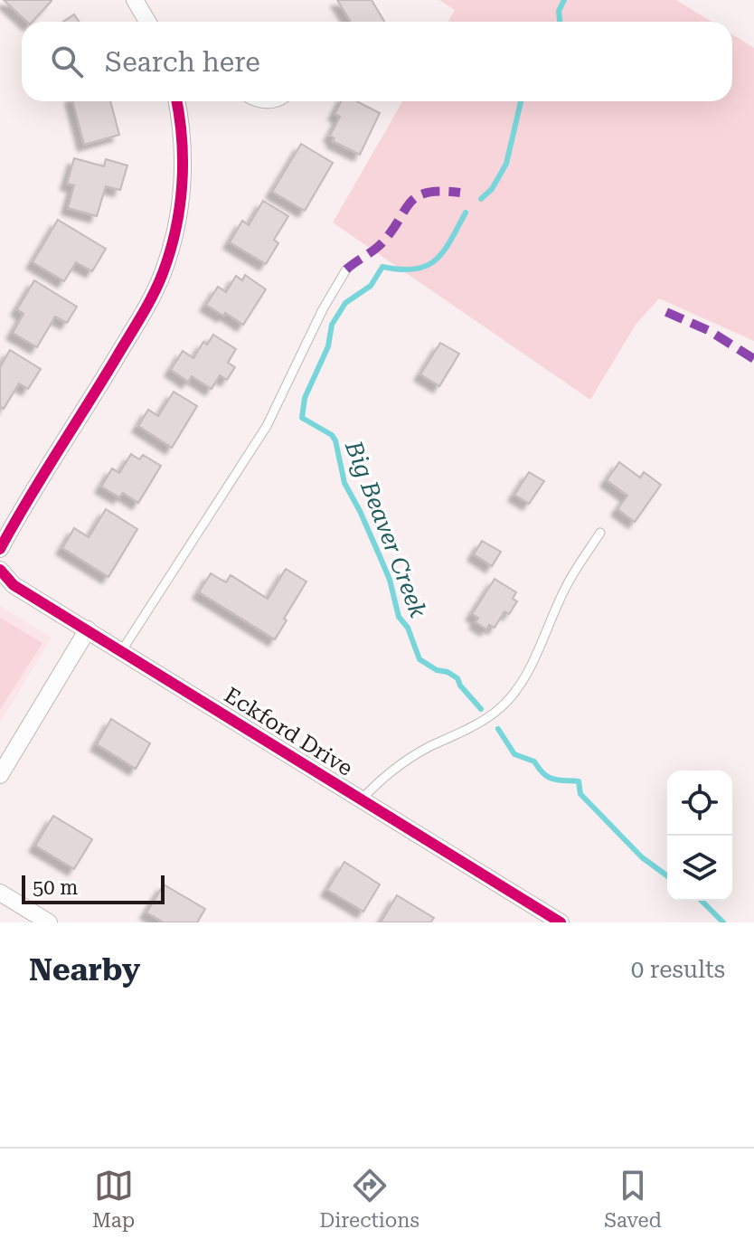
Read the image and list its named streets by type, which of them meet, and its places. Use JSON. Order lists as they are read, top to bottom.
{
  "streets": {
    "street": ["Eckford Drive"]
  },
  "water": ["Big Beaver Creek"],
  "scale_bar": "50 m",
  "page": {
    "search": "Search here",
    "scale": "50 m",
    "heading": ["Nearby", "0 results"],
    "nav": ["Map", "Directions", "Saved"]
  }
}
